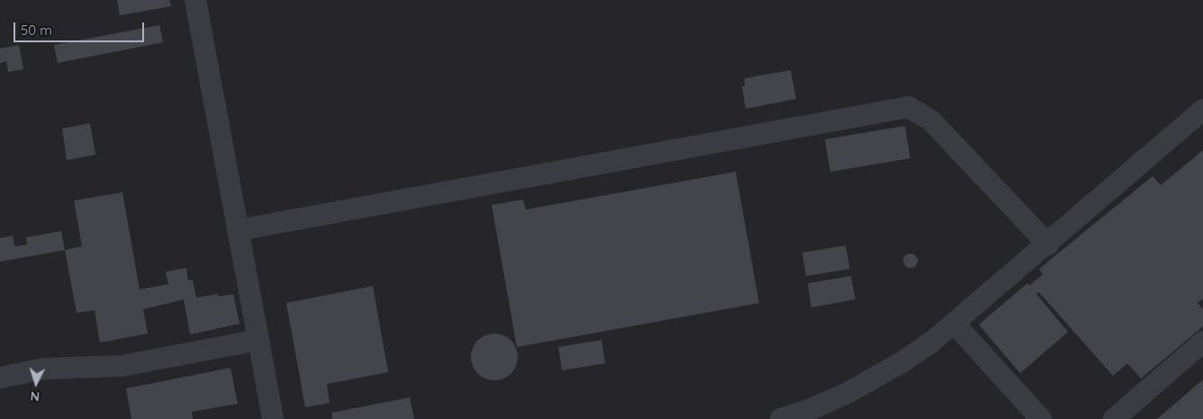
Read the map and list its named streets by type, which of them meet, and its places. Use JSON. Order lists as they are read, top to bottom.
{
  "scale_bar": "50 m",
  "north": "bottom"
}
